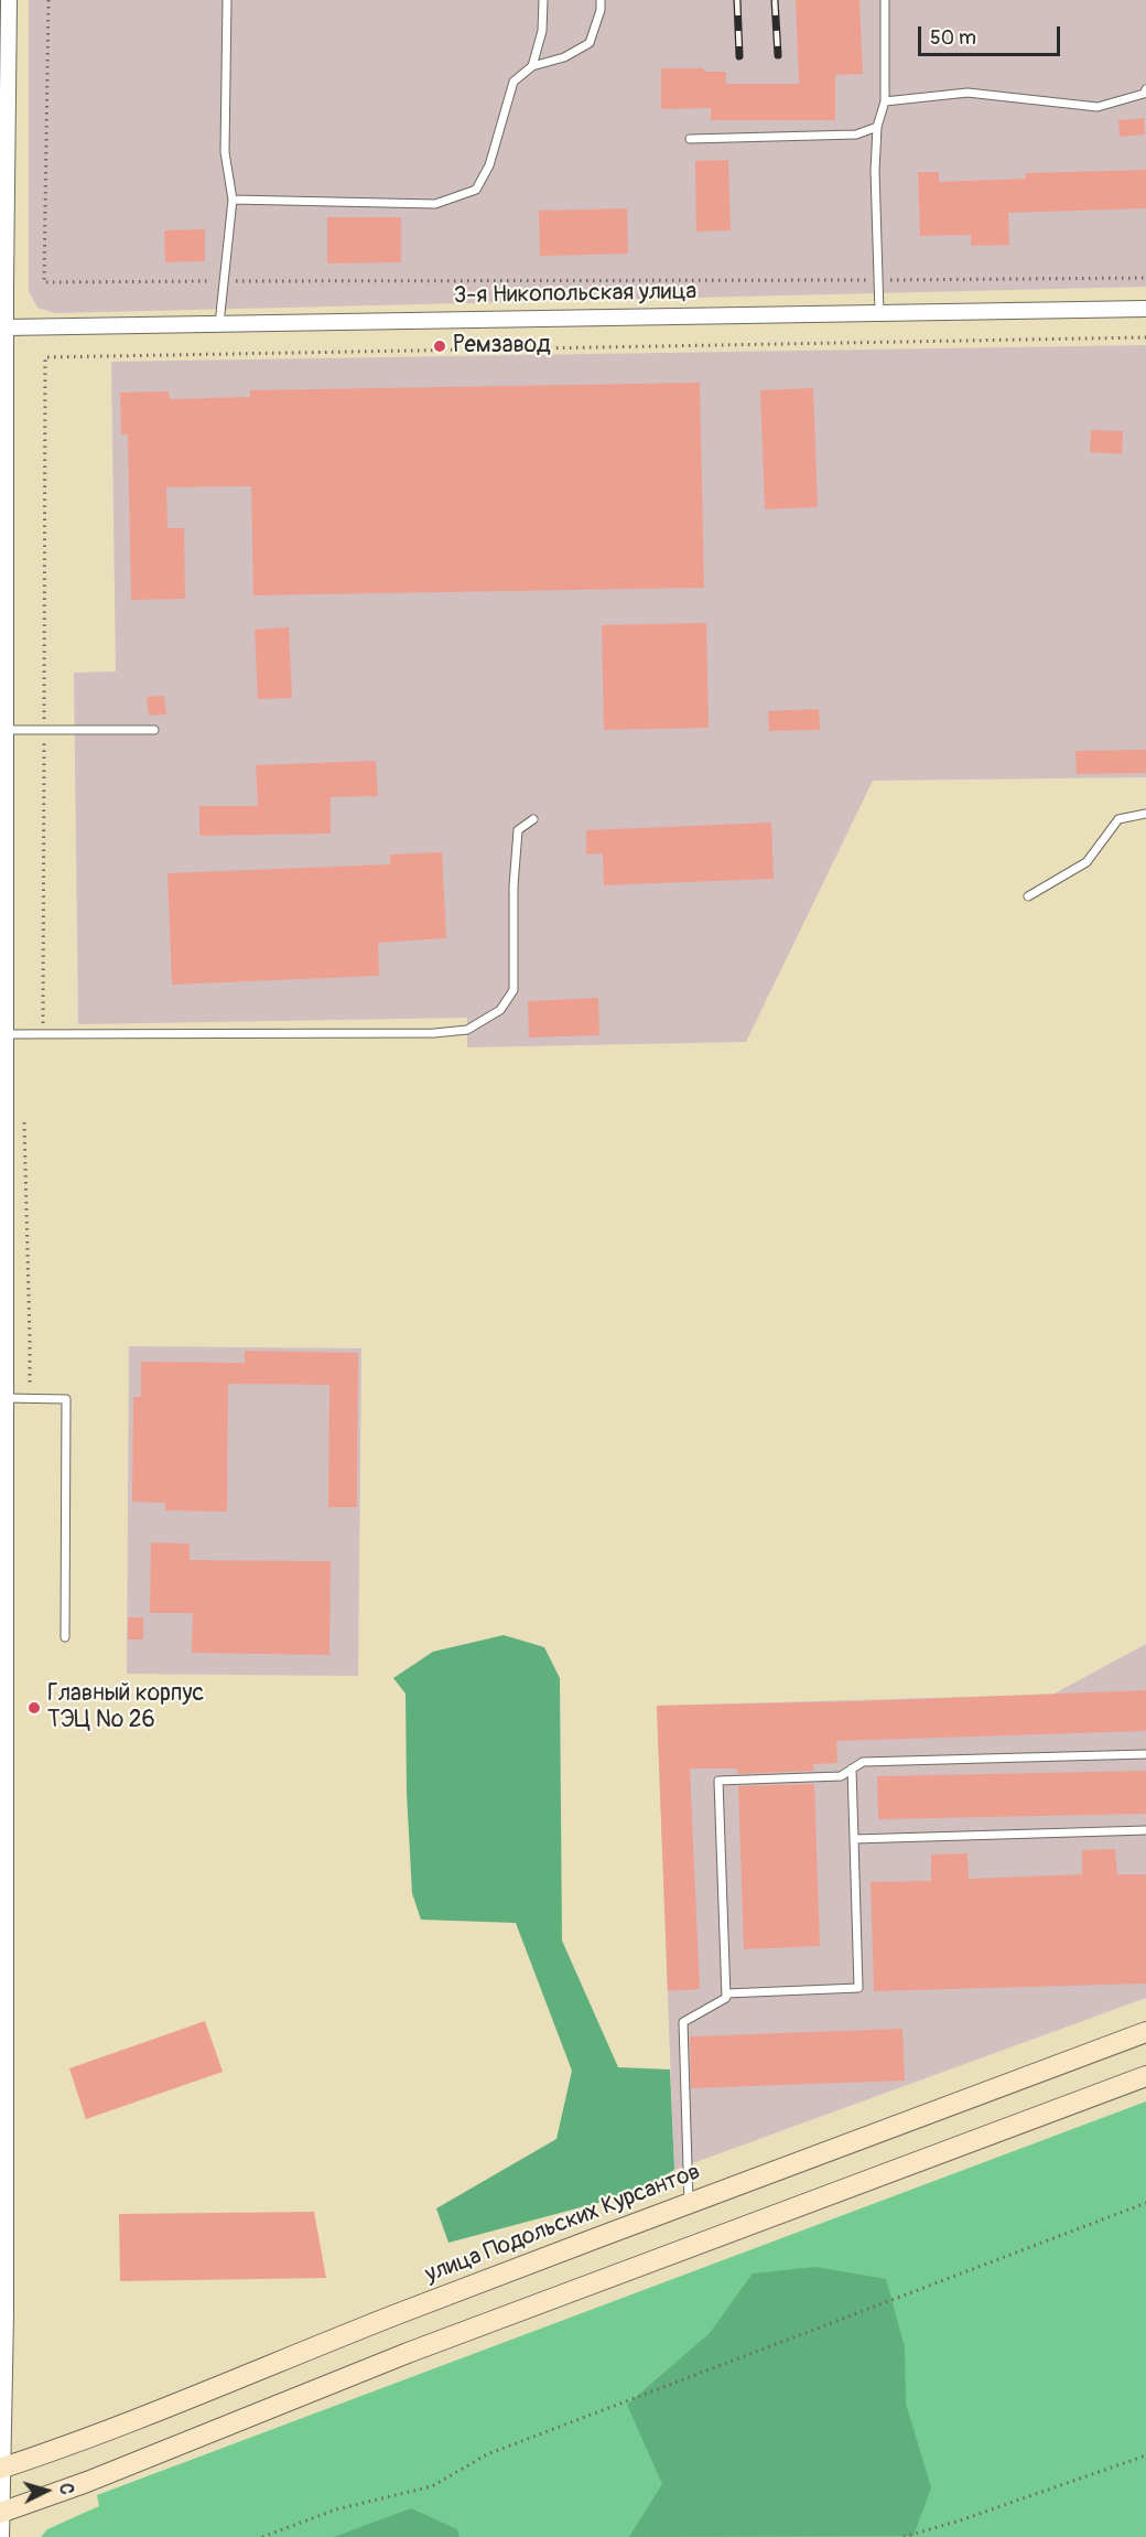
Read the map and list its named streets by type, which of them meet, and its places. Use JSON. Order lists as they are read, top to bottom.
{
  "streets": {
    "main road": ["улица Подольских Курсантов"],
    "street": ["3-я Никопольская улица"]
  },
  "places": ["Ремзавод", "Главный корпус ТЭЦ № 26"],
  "scale_bar": "50 m",
  "north": "right"
}
